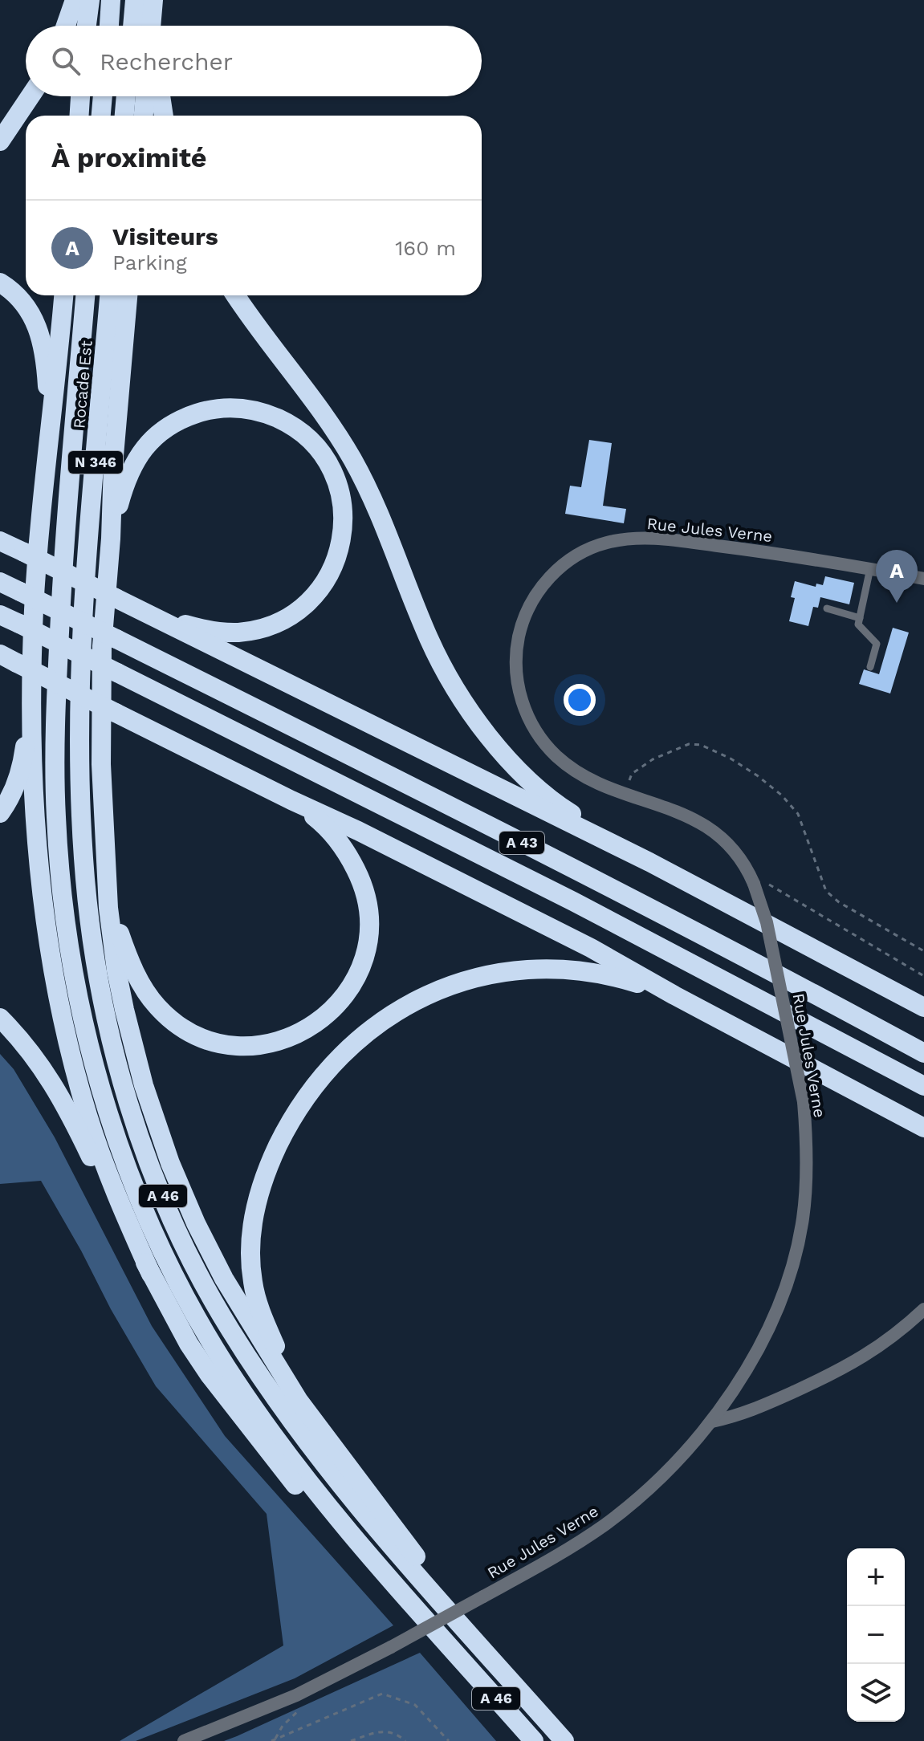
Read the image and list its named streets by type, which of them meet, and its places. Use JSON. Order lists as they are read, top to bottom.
{
  "streets": {
    "highway": [
      "Rocade Est",
      "N 346",
      "A 43",
      "A 46"
    ],
    "street": ["Rue Jules Verne"]
  },
  "crossings": [
    ["Rocade Est", "A 46"]
  ],
  "page": {
    "search": "Rechercher",
    "heading": "À proximité",
    "list": [
      {
        "mark": "A",
        "name": "Visiteurs",
        "note": "Parking",
        "value": "160 m"
      }
    ],
    "pins": "A",
    "map_buttons": ["+", "−"]
  }
}
